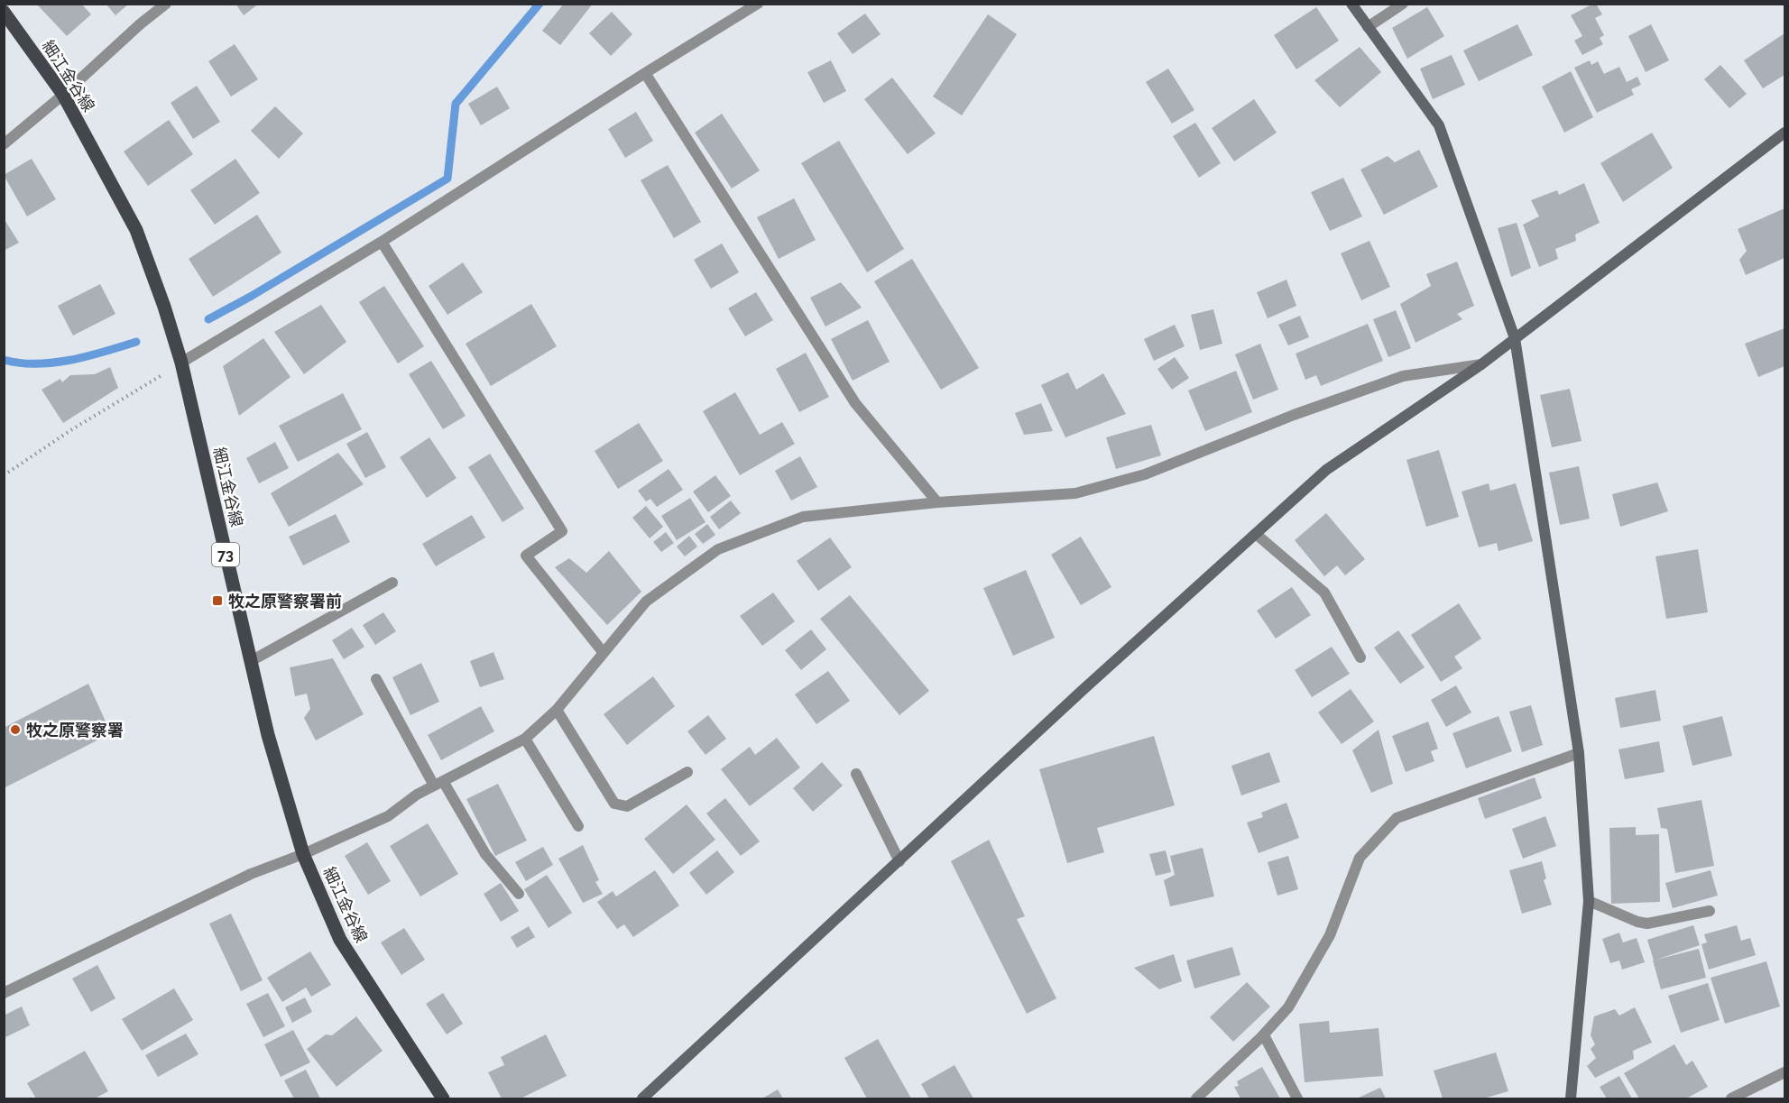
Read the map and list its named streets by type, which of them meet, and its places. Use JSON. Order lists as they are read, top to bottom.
{
  "streets": {
    "main road": ["細江金谷線", "73"]
  },
  "places": {
    "transit": ["牧之原警察署前"],
    "other": ["牧之原警察署"]
  }
}
